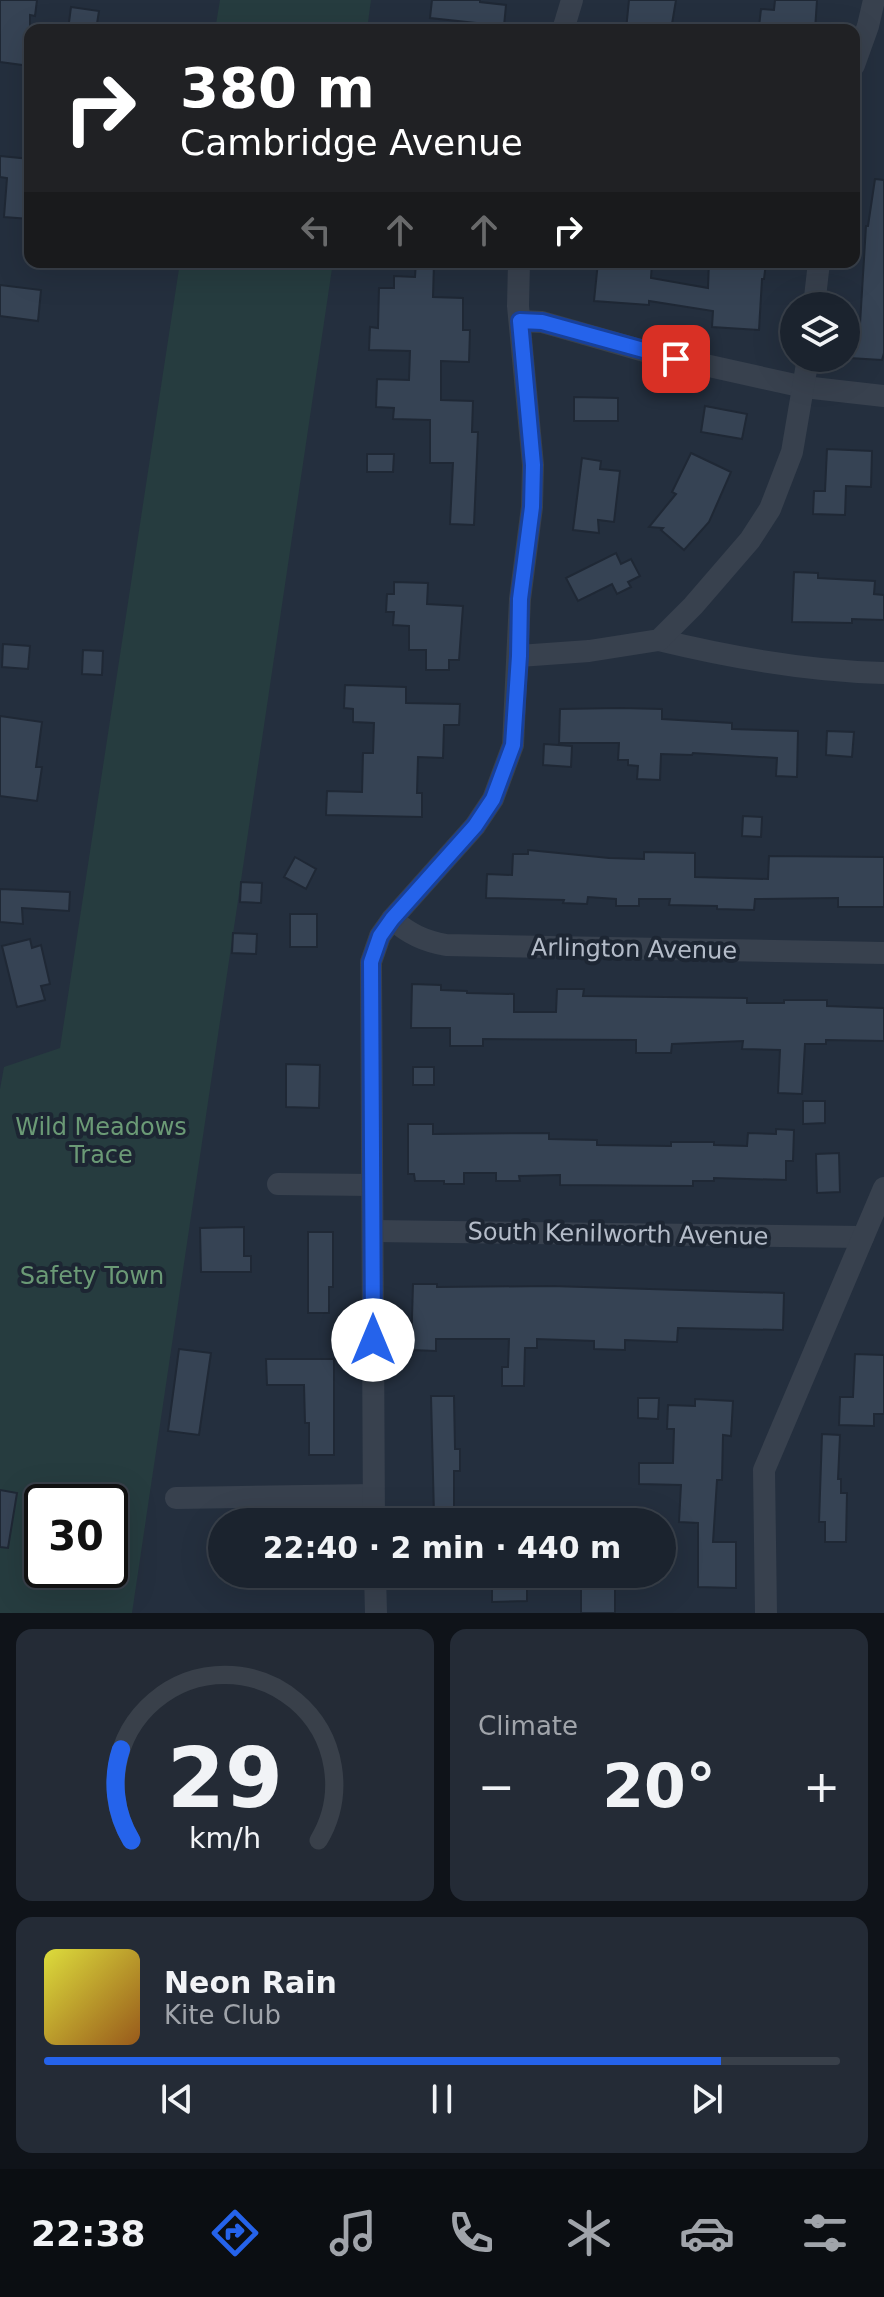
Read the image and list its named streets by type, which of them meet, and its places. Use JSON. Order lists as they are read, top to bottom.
{
  "streets": {
    "street": ["Arlington Avenue", "South Kenilworth Avenue"]
  },
  "parks": ["Wild Meadows Trace", "Safety Town"],
  "page": {
    "turn": ["380 m", "Cambridge Avenue"],
    "limit": "30",
    "trip": "22:40 · 2 min · 440 m",
    "tile": "Climate",
    "heat": ["−", "20°", "+"],
    "song": ["Neon Rain", "Kite Club"],
    "tabs": "22:38",
    "gauge": ["29", "km/h"]
  }
}
